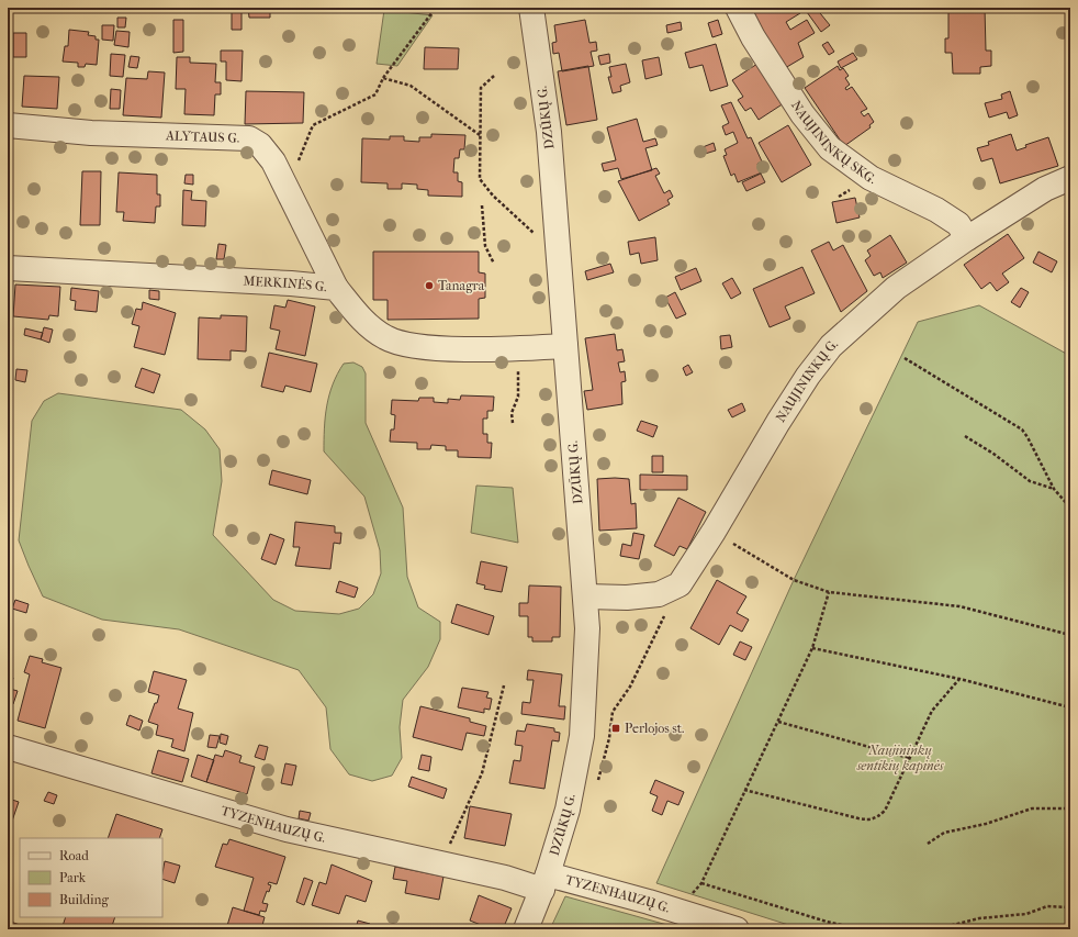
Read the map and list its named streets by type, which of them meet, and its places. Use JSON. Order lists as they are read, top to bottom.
{
  "streets": {
    "street": [
      "DZŪKŲ G.",
      "ALYTAUS G.",
      "NAUJININKŲ SKG.",
      "MERKINĖS G.",
      "NAUJININKŲ G.",
      "TYZENHAUZŲ G."
    ]
  },
  "crossings": [
    ["DZŪKŲ G.", "MERKINĖS G."],
    ["DZŪKŲ G.", "TYZENHAUZŲ G."],
    ["ALYTAUS G.", "MERKINĖS G."],
    ["NAUJININKŲ SKG.", "NAUJININKŲ G."]
  ],
  "parks": ["Naujininkų sentikių kapinės"],
  "places": {
    "other": ["Tanagra"],
    "transit": ["Perlojos st."]
  },
  "legend": ["Road", "Park", "Building"]
}
